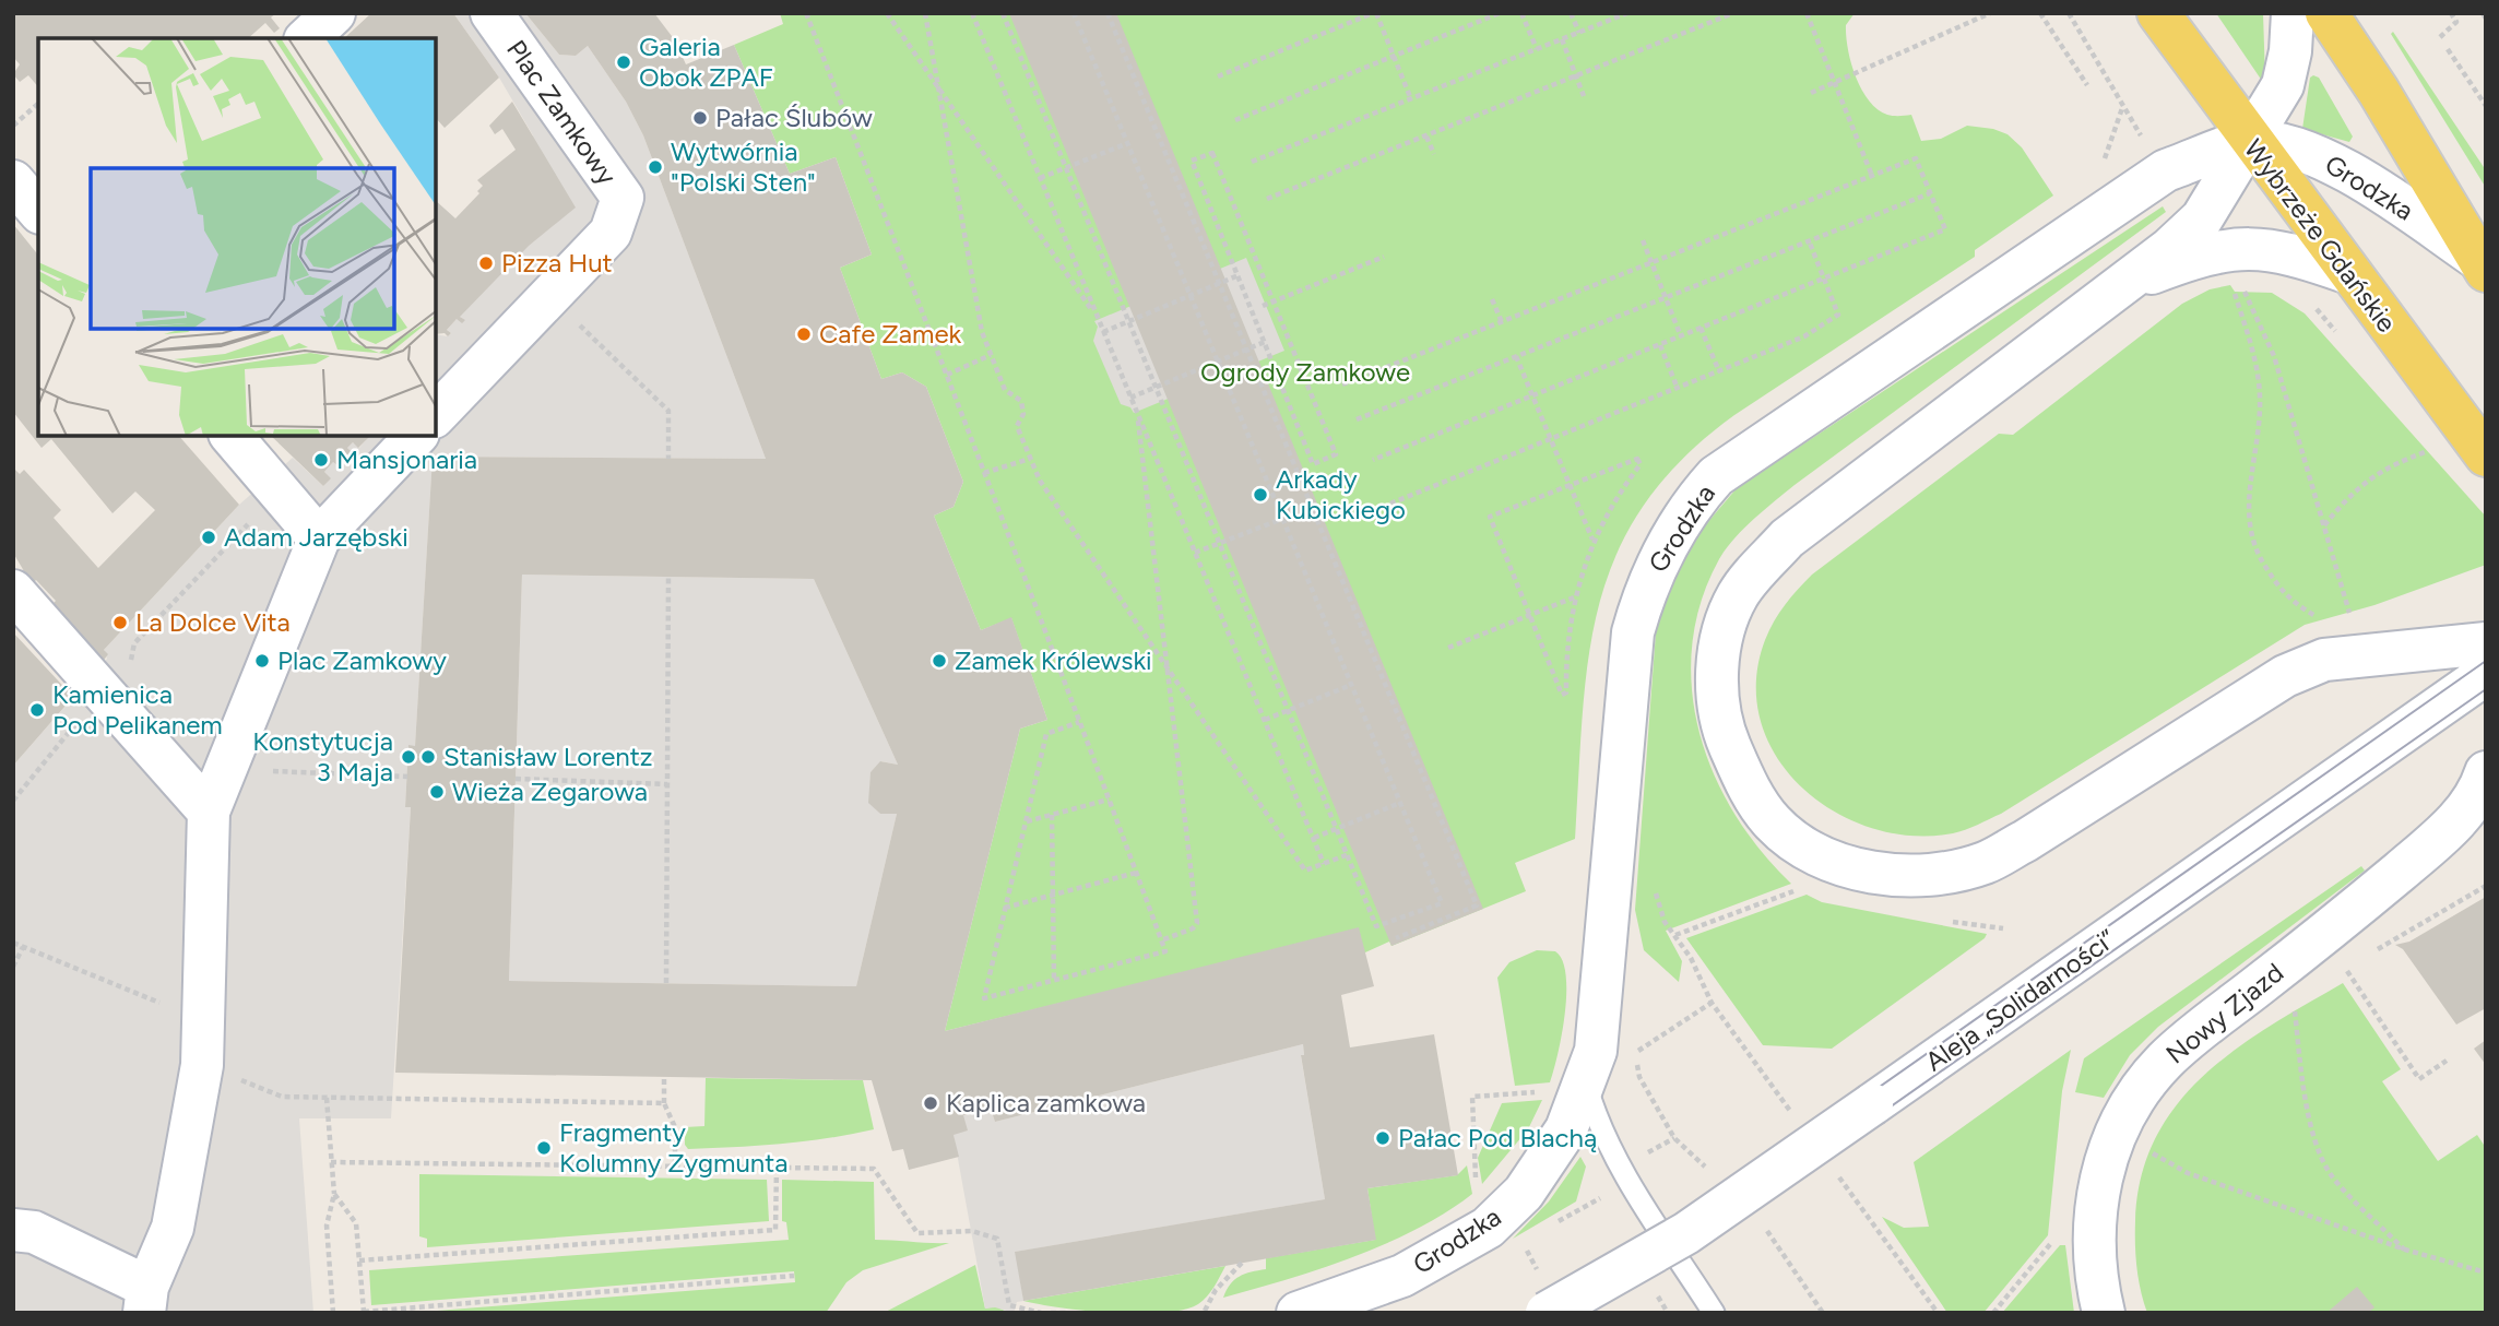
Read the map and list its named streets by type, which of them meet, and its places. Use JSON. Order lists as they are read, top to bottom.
{
  "streets": {
    "main road": [
      "Plac Zamkowy",
      "Grodzka",
      "Wybrzeże Gdańskie",
      "Aleja „Solidarności”",
      "Nowy Zjazd"
    ]
  },
  "crossings": [
    ["Grodzka", "Wybrzeże Gdańskie"]
  ],
  "parks": ["Ogrody Zamkowe"],
  "places": [
    "Galeria Obok ZPAF",
    "Pałac Ślubów",
    "Wytwórnia \"Polski Sten\"",
    "Pizza Hut",
    "Cafe Zamek",
    "Mansjonaria",
    "Arkady Kubickiego",
    "Adam Jarzębski",
    "La Dolce Vita",
    "Plac Zamkowy",
    "Zamek Królewski",
    "Kamienica Pod Pelikanem",
    "Konstytucja 3 Maja",
    "Stanisław Lorentz",
    "Wieża Zegarowa",
    "Kaplica zamkowa",
    "Pałac Pod Blachą",
    "Fragmenty Kolumny Zygmunta"
  ]
}
